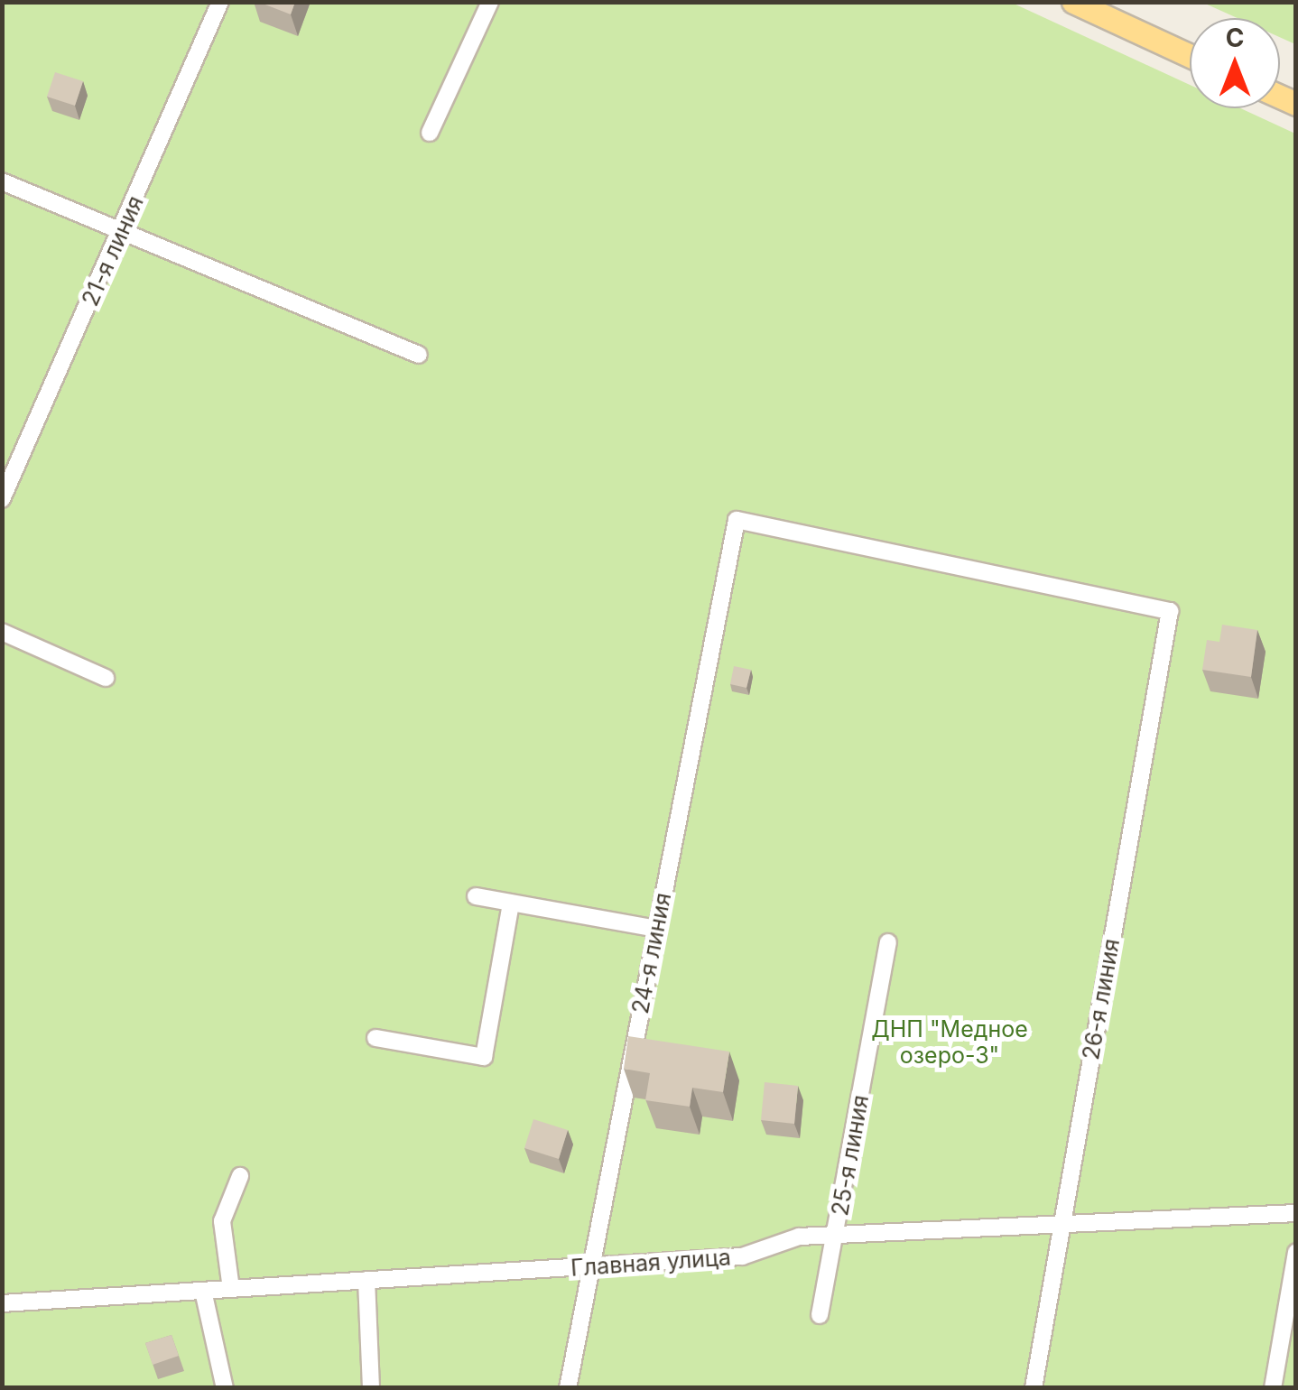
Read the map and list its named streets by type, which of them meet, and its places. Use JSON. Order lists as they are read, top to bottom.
{
  "streets": {
    "street": [
      "21-я линия",
      "24-я линия",
      "26-я линия",
      "25-я линия",
      "Главная улица"
    ]
  },
  "crossings": [
    ["24-я линия", "26-я линия"],
    ["24-я линия", "Главная улица"],
    ["26-я линия", "Главная улица"],
    ["25-я линия", "Главная улица"]
  ],
  "parks": ["ДНП \"Медное озеро-3\""],
  "north": "top"
}
